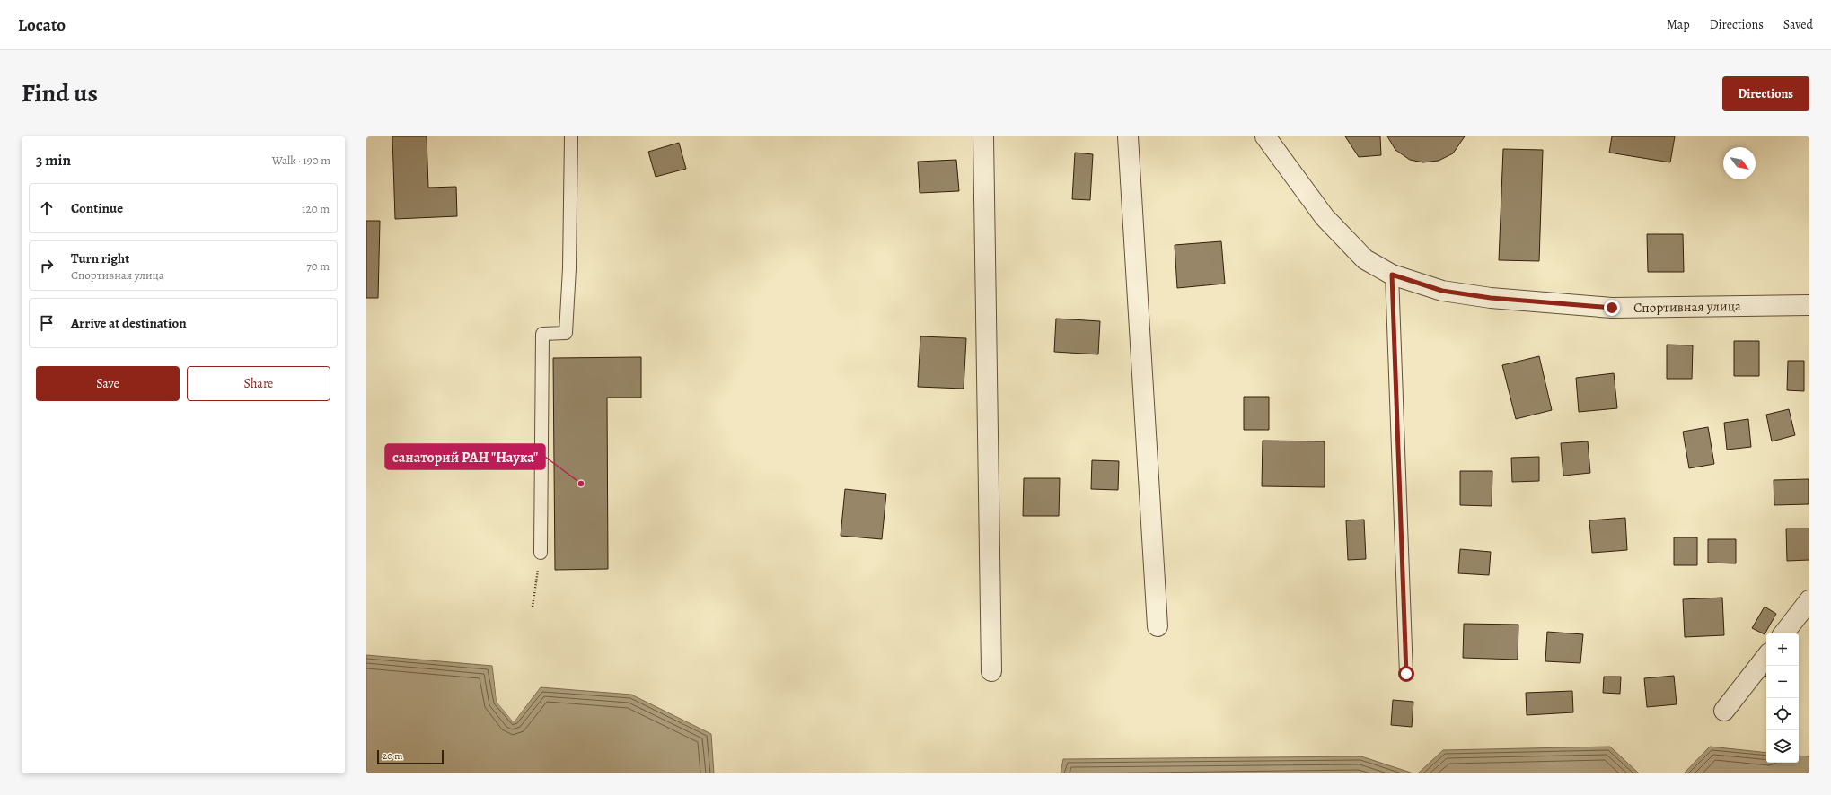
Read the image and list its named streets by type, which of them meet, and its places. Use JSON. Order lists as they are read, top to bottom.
{
  "streets": {
    "street": ["Спортивная улица"]
  },
  "places": ["санаторий РАН \"Наука\""],
  "scale_bar": "20 m",
  "north": "bottom right",
  "page": {
    "header": "Locato",
    "nav": ["Map", "Directions", "Saved"],
    "title": "Find us",
    "buttons": [
      "Directions",
      ["Save", "Share"]
    ],
    "heading": ["3 min", "Walk · 190 m"],
    "list": [
      ["Continue", "120 m"],
      ["Turn right", "Спортивная улица", "70 m"],
      "Arrive at destination"
    ],
    "map_buttons": ["+", "−"],
    "scale": "20 m"
  }
}
